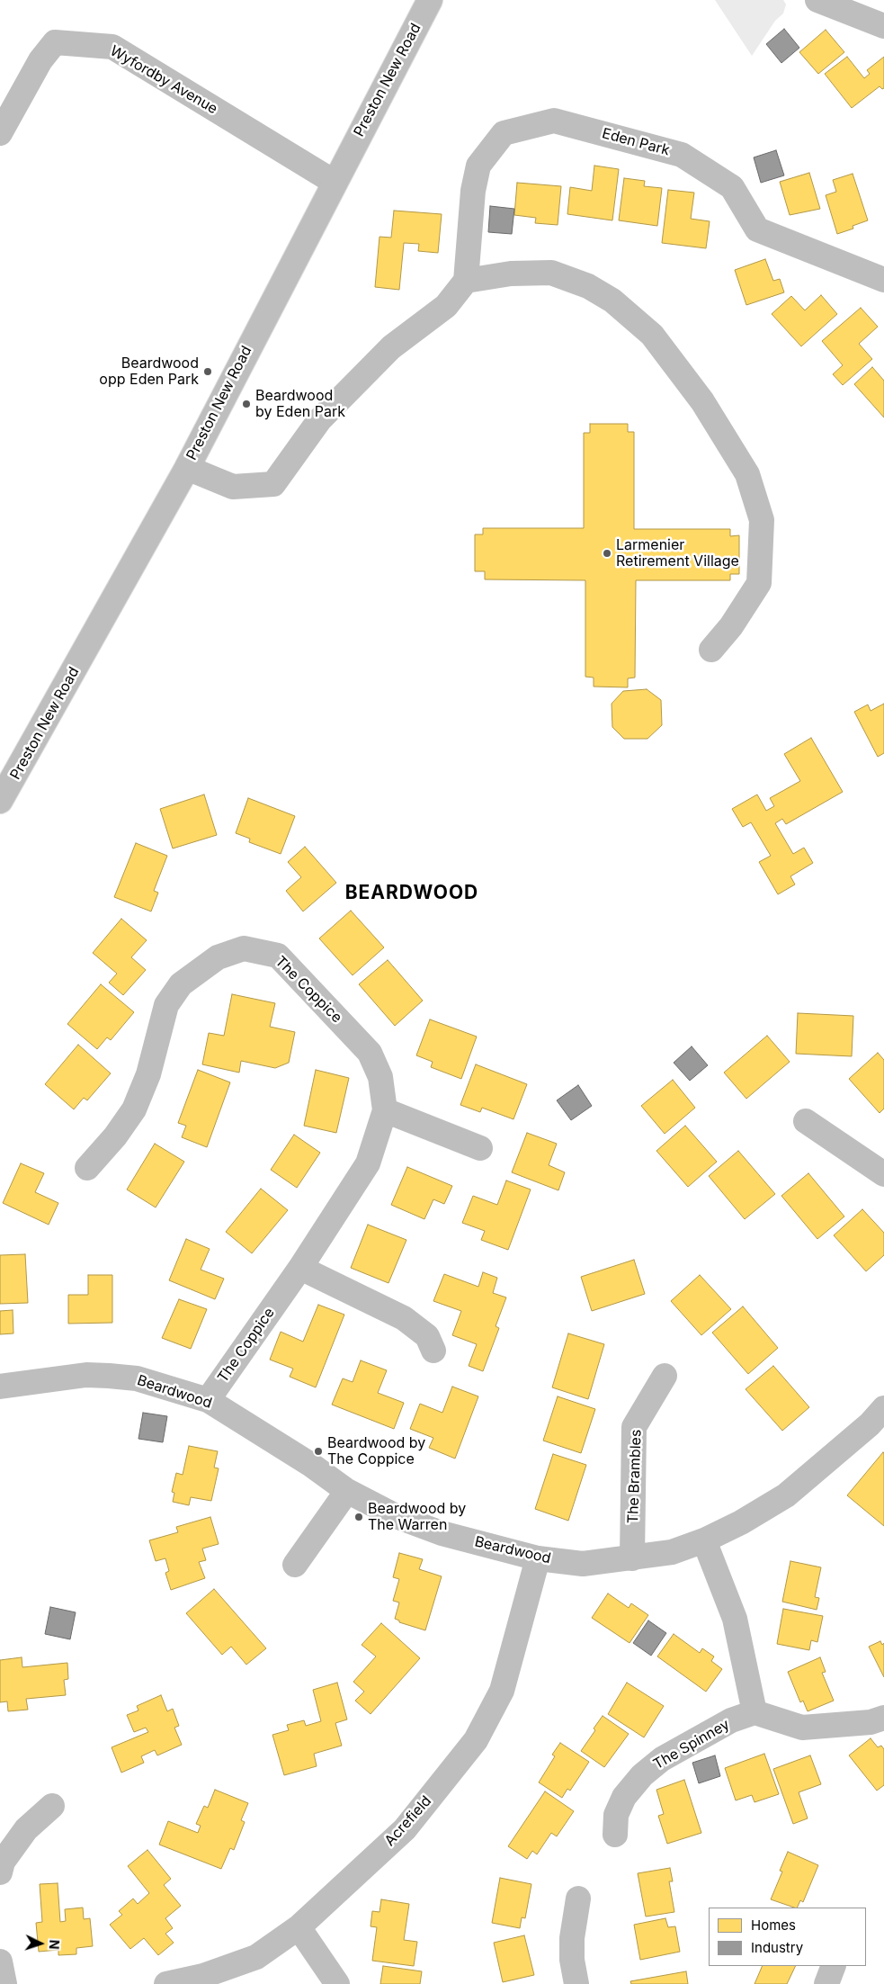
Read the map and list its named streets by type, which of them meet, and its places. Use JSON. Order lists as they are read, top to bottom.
{
  "streets": {
    "main road": [
      "Wyfordby Avenue",
      "Preston New Road",
      "Eden Park",
      "The Coppice",
      "Beardwood",
      "The Brambles",
      "The Spinney",
      "Acrefield"
    ]
  },
  "crossings": [
    ["Wyfordby Avenue", "Preston New Road"],
    ["The Coppice", "Beardwood"],
    ["Beardwood", "The Brambles"],
    ["Beardwood", "Acrefield"]
  ],
  "districts": ["BEARDWOOD"],
  "places": [
    "Beardwood opp Eden Park",
    "Beardwood by Eden Park",
    "Larmenier Retirement Village",
    "Beardwood by The Coppice",
    "Beardwood by The Warren"
  ],
  "legend": ["Homes", "Industry"],
  "north": "right"
}
